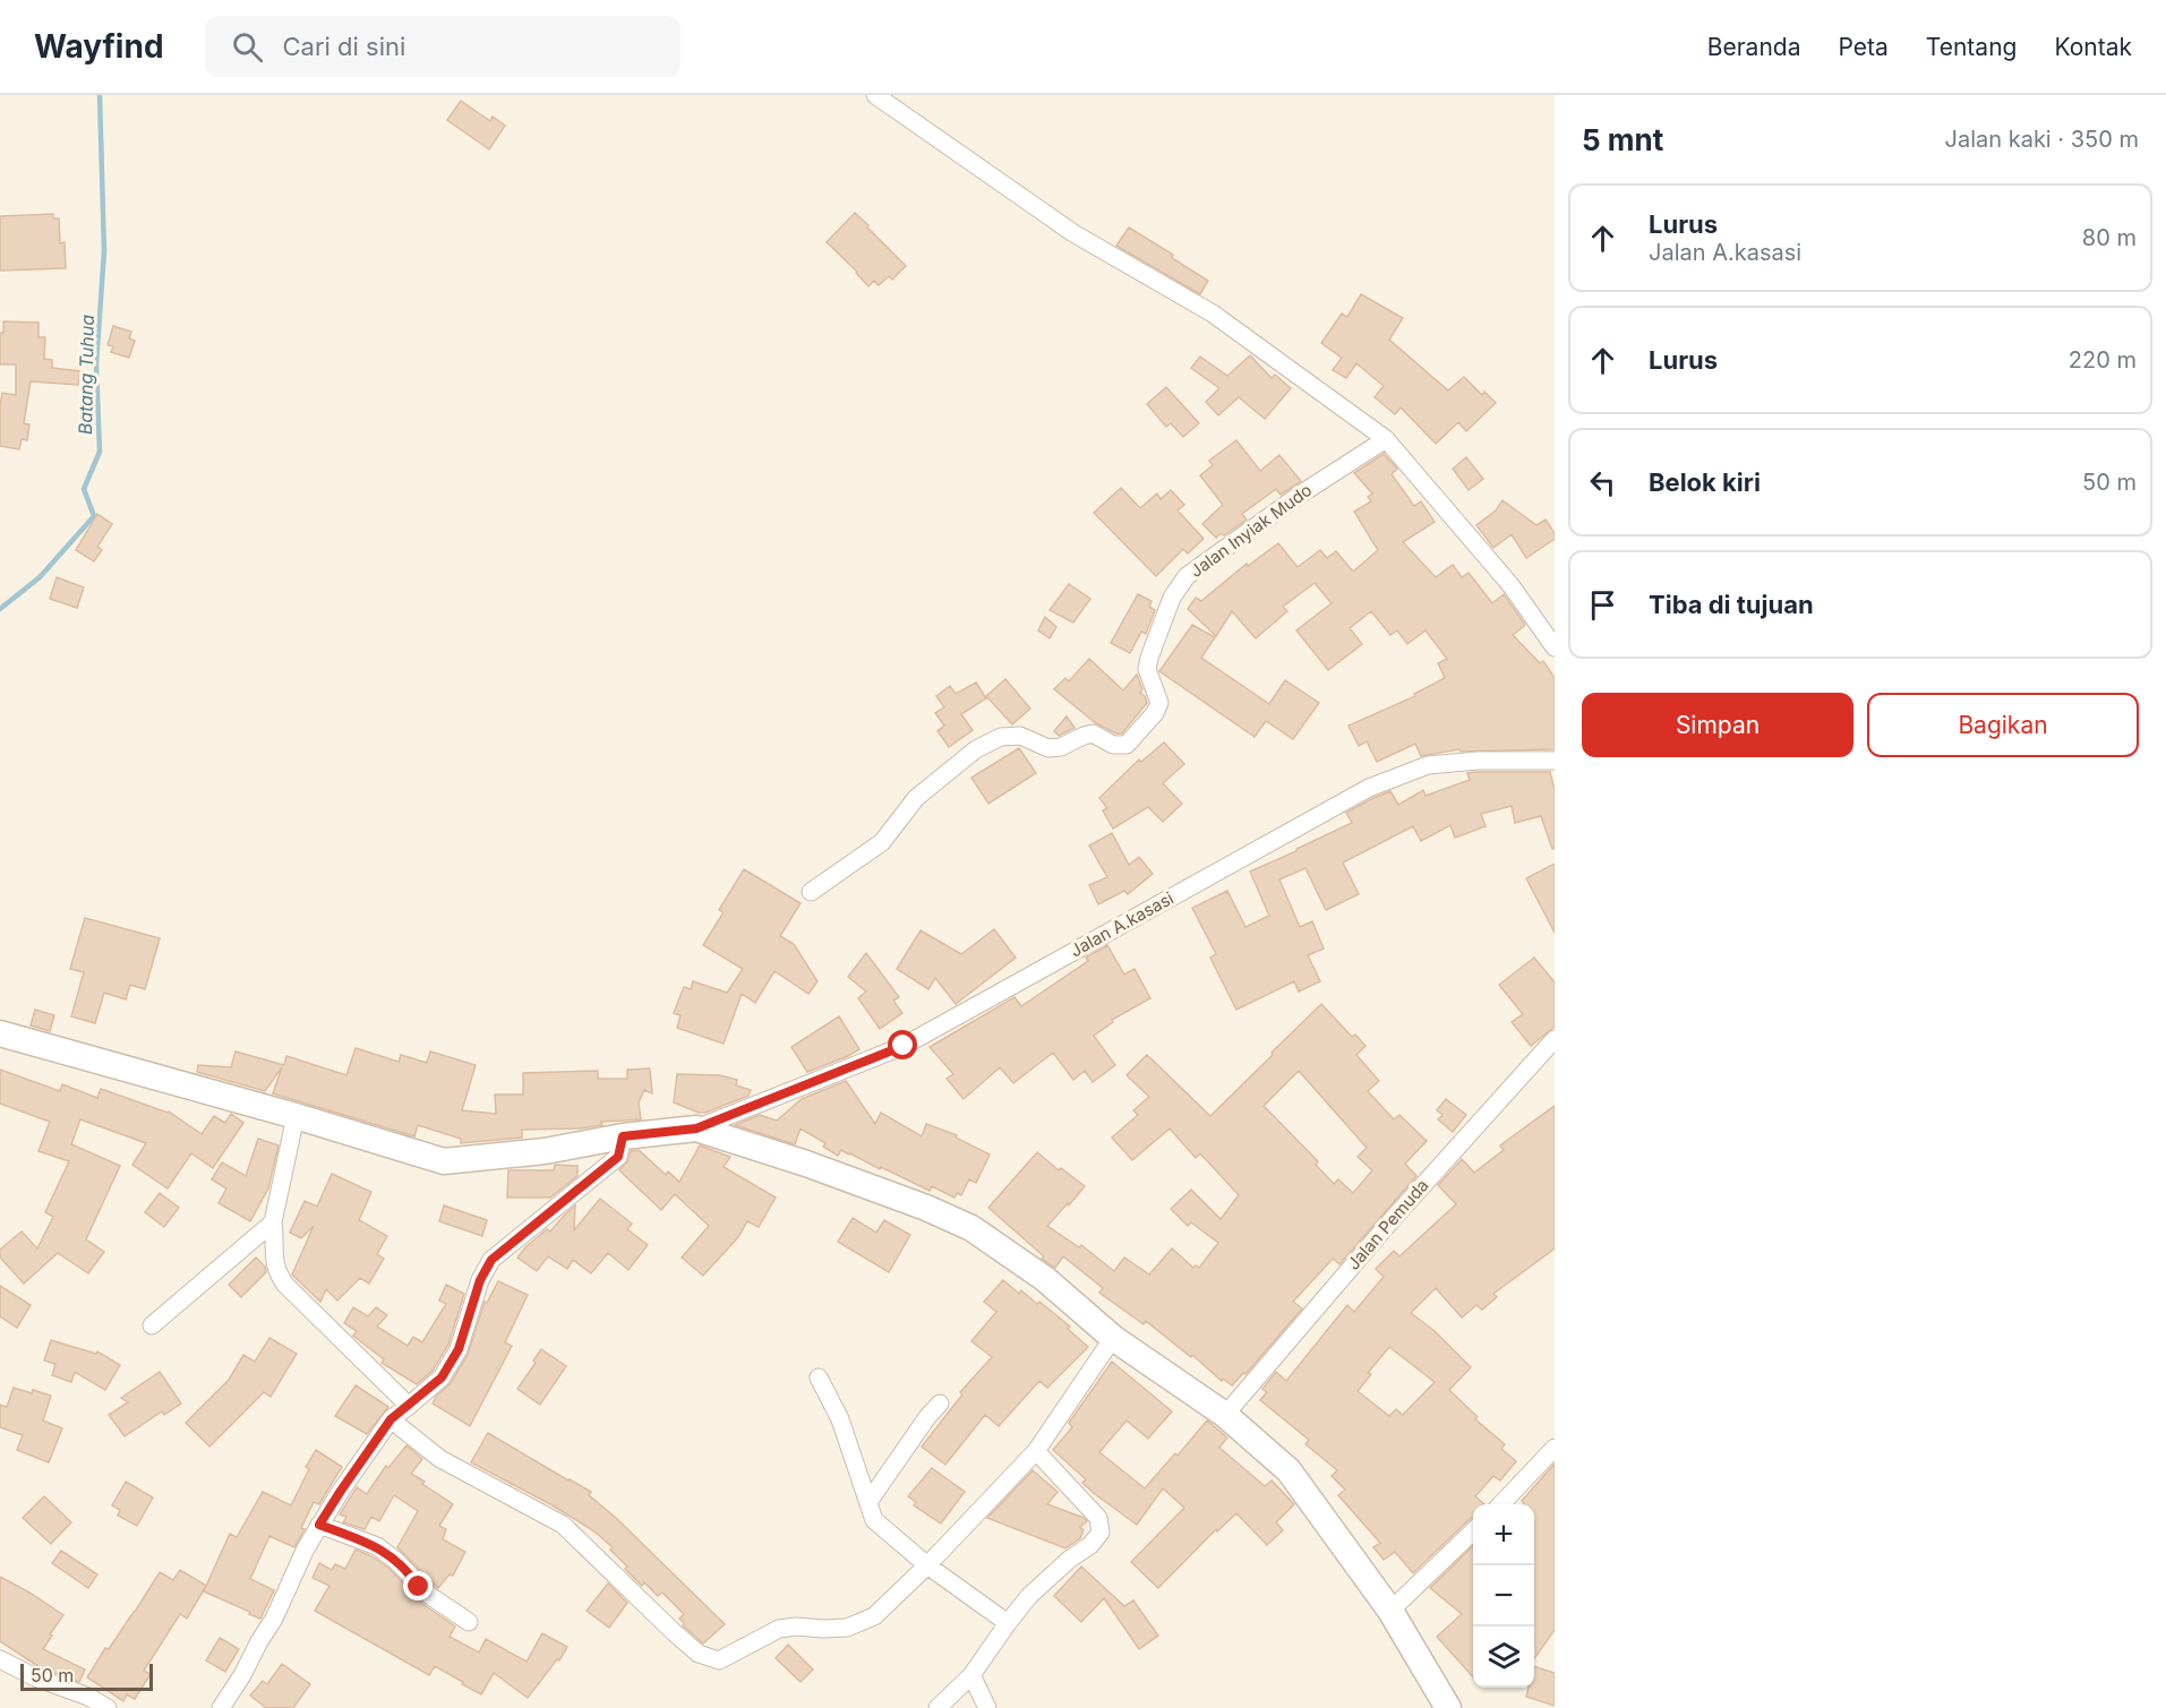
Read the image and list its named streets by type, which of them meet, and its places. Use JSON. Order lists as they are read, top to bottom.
{
  "streets": {
    "street": ["Jalan Inyiak Mudo", "Jalan A.kasasi", "Jalan Pemuda"]
  },
  "water": ["Batang Tuhua"],
  "scale_bar": "50 m",
  "page": {
    "header": "Wayfind",
    "search": "Cari di sini",
    "nav": [
      "Beranda",
      "Peta",
      "Tentang",
      "Kontak"
    ],
    "heading": ["5 mnt", "Jalan kaki · 350 m"],
    "list": [
      ["Lurus", "Jalan A.kasasi", "80 m"],
      ["Lurus", "220 m"],
      ["Belok kiri", "50 m"],
      "Tiba di tujuan"
    ],
    "buttons": ["Simpan", "Bagikan"],
    "map_buttons": ["+", "−"],
    "scale": "50 m"
  }
}
